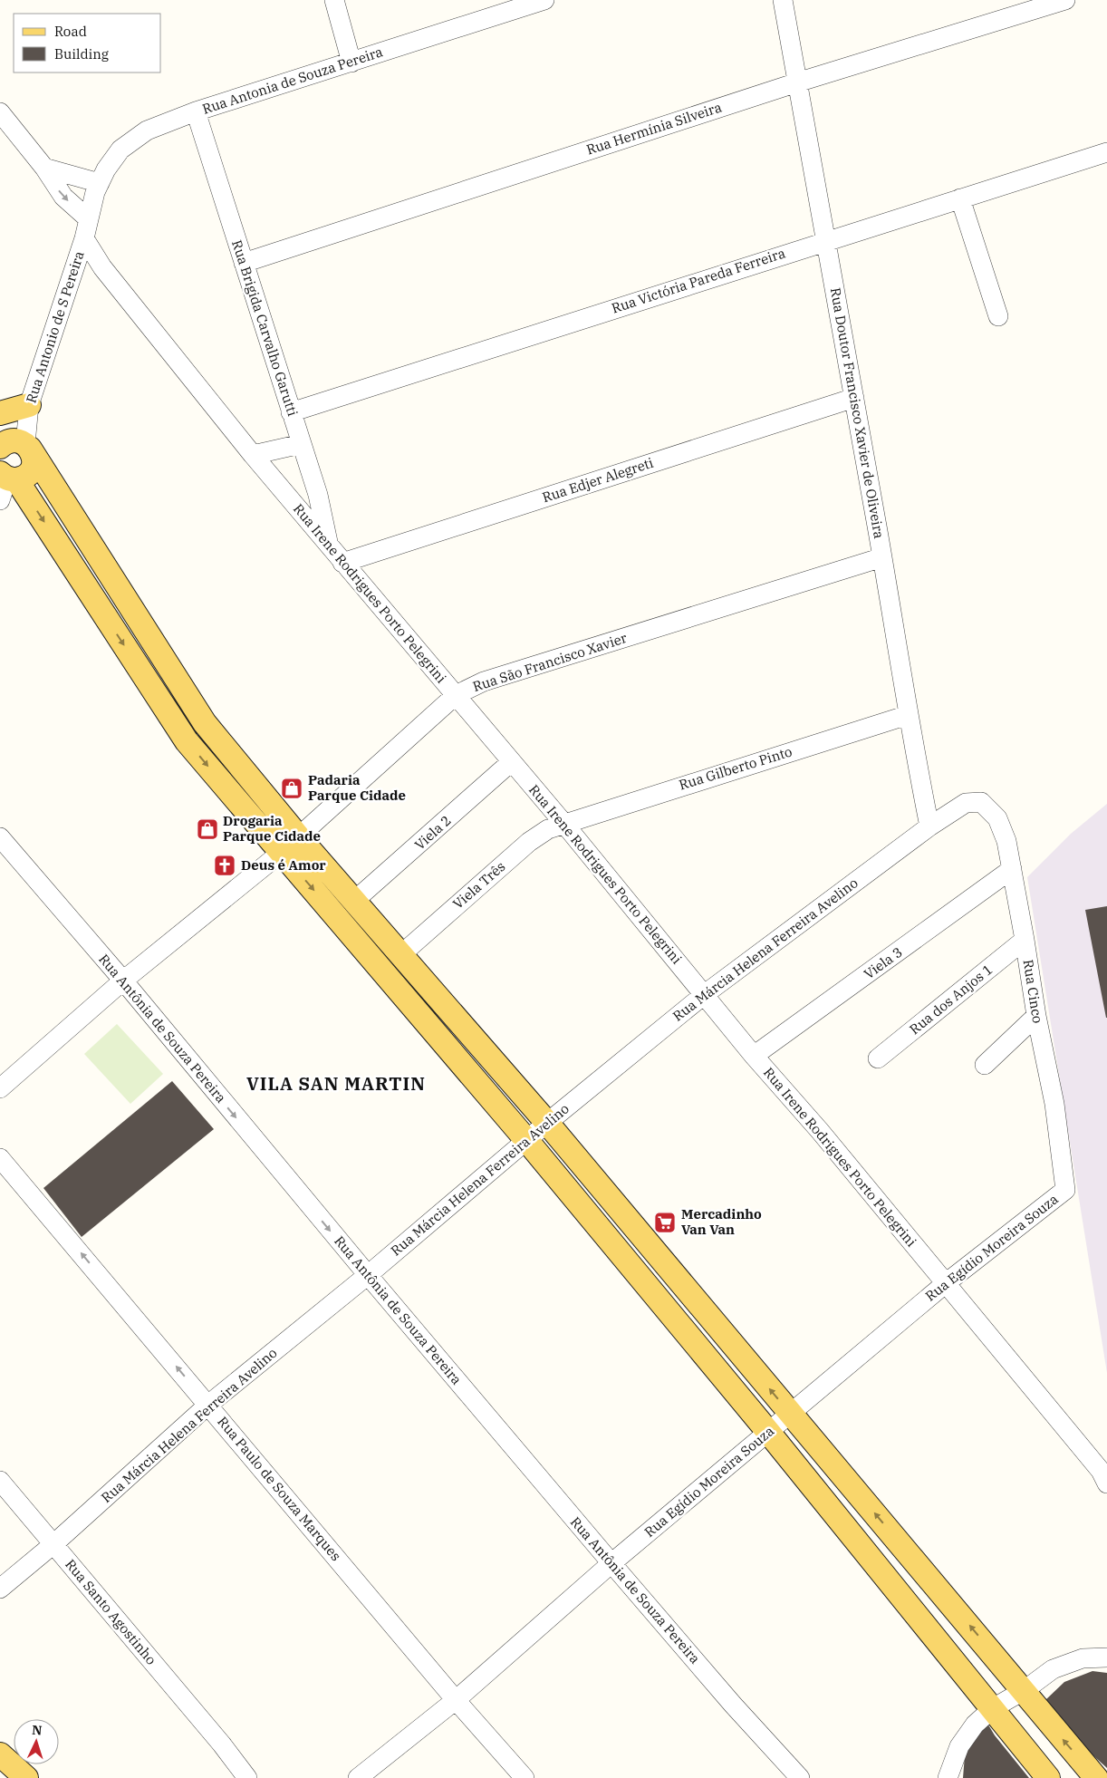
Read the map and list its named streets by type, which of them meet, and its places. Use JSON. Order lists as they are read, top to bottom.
{
  "streets": {
    "street": [
      "Rua Antonia de Souza Pereira",
      "Rua Hermínia Silveira",
      "Rua Victória Pareda Ferreira",
      "Rua Antonio de S Pereira",
      "Rua Brigida Carvalho Garutti",
      "Rua Doutor Francisco Xavier de Oliveira",
      "Rua Edjer Alegreti",
      "Rua Irene Rodrigues Porto Pelegrini",
      "Rua São Francisco Xavier",
      "Rua Gilberto Pinto",
      "Viela 2",
      "Viela Três",
      "Rua Márcia Helena Ferreira Avelino",
      "Viela 3",
      "Rua Cinco",
      "Rua dos Anjos 1",
      "Rua Antônia de Souza Pereira",
      "Rua Egídio Moreira Souza",
      "Rua Paulo de Souza Marques",
      "Rua Santo Agostinho"
    ]
  },
  "crossings": [
    ["Rua Antonia de Souza Pereira", "Rua Brigida Carvalho Garutti"],
    ["Rua Hermínia Silveira", "Rua Brigida Carvalho Garutti"],
    ["Rua Hermínia Silveira", "Rua Doutor Francisco Xavier de Oliveira"],
    ["Rua Victória Pareda Ferreira", "Rua Brigida Carvalho Garutti"],
    ["Rua Victória Pareda Ferreira", "Rua Doutor Francisco Xavier de Oliveira"],
    ["Rua Antonio de S Pereira", "Rua Irene Rodrigues Porto Pelegrini"],
    ["Rua Brigida Carvalho Garutti", "Rua Irene Rodrigues Porto Pelegrini"],
    ["Rua Doutor Francisco Xavier de Oliveira", "Rua Edjer Alegreti"],
    ["Rua Doutor Francisco Xavier de Oliveira", "Rua São Francisco Xavier"],
    ["Rua Doutor Francisco Xavier de Oliveira", "Rua Gilberto Pinto"],
    ["Rua Doutor Francisco Xavier de Oliveira", "Rua Márcia Helena Ferreira Avelino"],
    ["Rua Edjer Alegreti", "Rua Irene Rodrigues Porto Pelegrini"],
    ["Rua Irene Rodrigues Porto Pelegrini", "Rua São Francisco Xavier"],
    ["Rua Irene Rodrigues Porto Pelegrini", "Rua Gilberto Pinto"],
    ["Rua Irene Rodrigues Porto Pelegrini", "Viela 2"],
    ["Rua Irene Rodrigues Porto Pelegrini", "Viela Três"],
    ["Rua Irene Rodrigues Porto Pelegrini", "Rua Márcia Helena Ferreira Avelino"],
    ["Rua Irene Rodrigues Porto Pelegrini", "Viela 3"],
    ["Rua Irene Rodrigues Porto Pelegrini", "Rua Egídio Moreira Souza"],
    ["Rua São Francisco Xavier", "Rua Antônia de Souza Pereira"],
    ["Rua Gilberto Pinto", "Viela Três"],
    ["Rua Márcia Helena Ferreira Avelino", "Rua Cinco"],
    ["Rua Márcia Helena Ferreira Avelino", "Rua Antônia de Souza Pereira"],
    ["Rua Márcia Helena Ferreira Avelino", "Rua Paulo de Souza Marques"],
    ["Rua Márcia Helena Ferreira Avelino", "Rua Santo Agostinho"],
    ["Viela 3", "Rua Cinco"],
    ["Rua Cinco", "Rua dos Anjos 1"],
    ["Rua Cinco", "Rua Egídio Moreira Souza"],
    ["Rua Antônia de Souza Pereira", "Rua Egídio Moreira Souza"],
    ["Rua Egídio Moreira Souza", "Rua Paulo de Souza Marques"]
  ],
  "one_way": ["Rua Paulo de Souza Marques"],
  "districts": ["VILA SAN MARTIN"],
  "places": {
    "shop": ["Padaria Parque Cidade", "Drogaria Parque Cidade"],
    "church": ["Deus é Amor"],
    "supermarket": ["Mercadinho Van Van"]
  },
  "legend": ["Road", "Building"],
  "north": "top"
}
